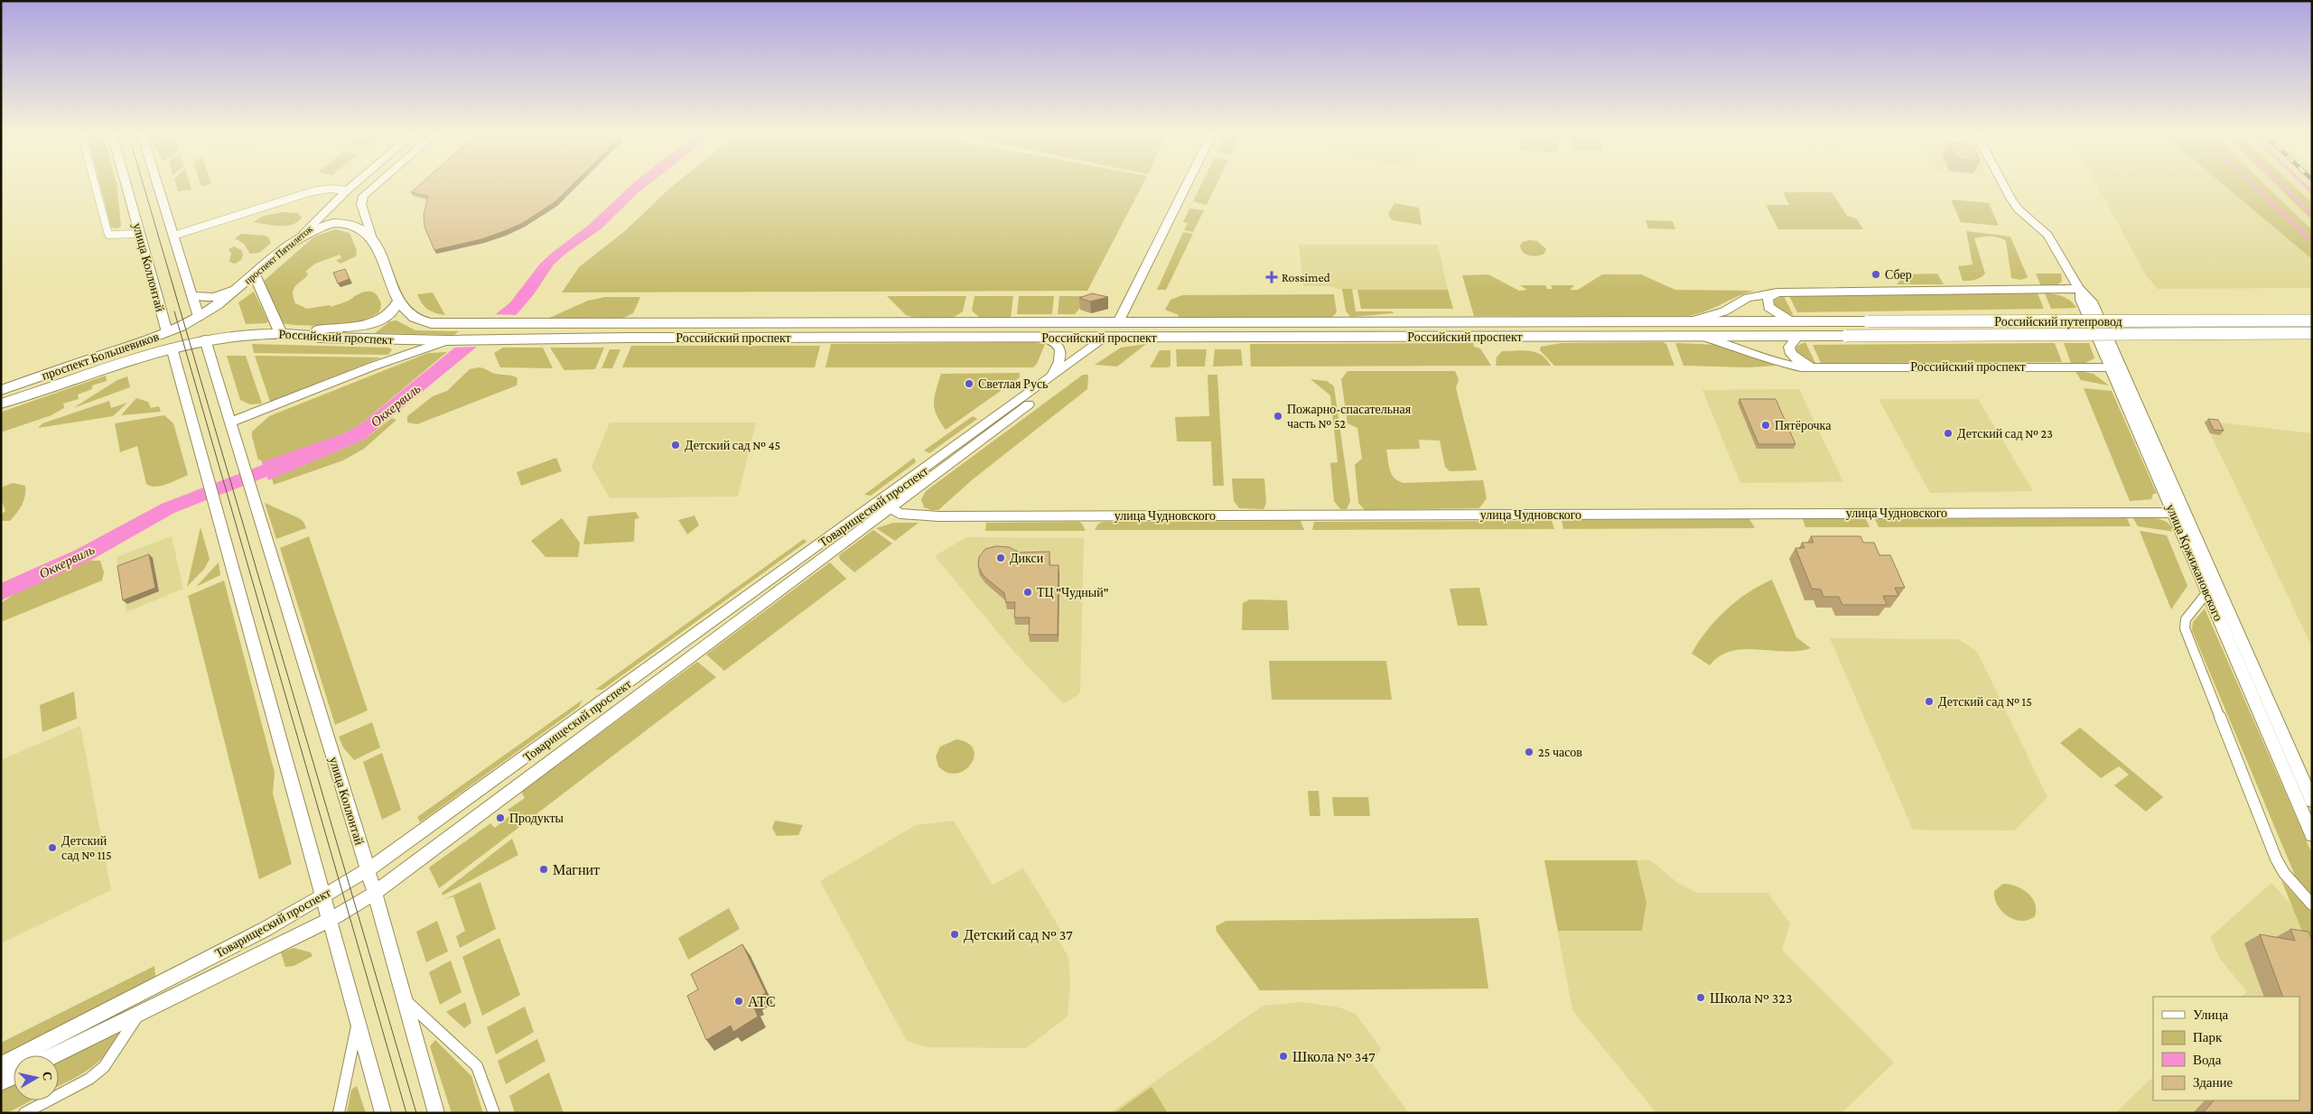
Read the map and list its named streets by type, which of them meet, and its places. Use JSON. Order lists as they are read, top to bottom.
{
  "streets": {
    "main road": [
      "проспект Пятилеток",
      "улица Коллонтай",
      "Российский путепровод",
      "Российский проспект",
      "проспект Большевиков",
      "Товарищеский проспект"
    ],
    "street": ["улица Чудновского", "улица Кржижановского"]
  },
  "crossings": [
    ["проспект Пятилеток", "Российский проспект"],
    ["проспект Пятилеток", "проспект Большевиков"],
    ["улица Коллонтай", "Российский проспект"],
    ["улица Коллонтай", "проспект Большевиков"],
    ["улица Коллонтай", "Товарищеский проспект"],
    ["Российский путепровод", "Российский проспект"],
    ["Российский проспект", "проспект Большевиков"],
    ["Российский проспект", "Товарищеский проспект"],
    ["Российский проспект", "улица Кржижановского"],
    ["Товарищеский проспект", "улица Чудновского"],
    ["улица Чудновского", "улица Кржижановского"]
  ],
  "water": ["Оккервиль"],
  "places": {
    "other": [
      "Сбер",
      "Светлая Русь",
      "Пожарно-спасательная часть № 52",
      "Пятёрочка",
      "Детский сад № 23",
      "Детский сад № 45",
      "Дикси",
      "ТЦ \"Чудный\"",
      "Детский сад № 15",
      "25 часов",
      "Продукты",
      "Детский сад № 115",
      "Магнит",
      "Детский сад № 37",
      "Школа № 323",
      "АТС",
      "Школа № 347"
    ],
    "health": ["Rossimed"]
  },
  "legend": [
    "Улица",
    "Парк",
    "Вода",
    "Здание"
  ],
  "north": "right"
}
